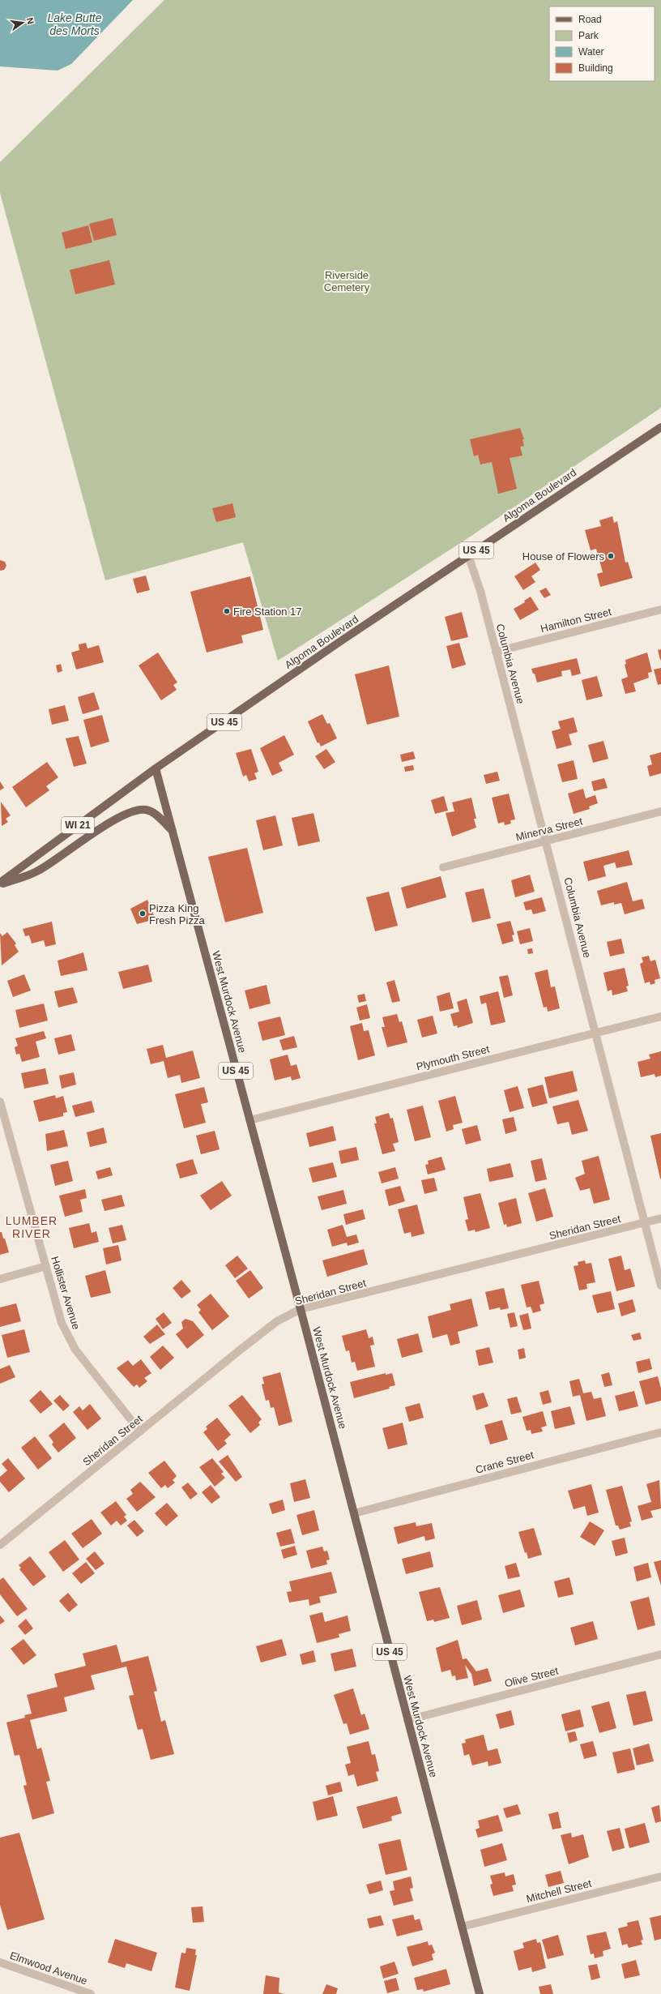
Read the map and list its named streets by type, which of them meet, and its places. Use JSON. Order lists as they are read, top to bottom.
{
  "streets": {
    "main road": [
      "Algoma Boulevard",
      "US 45",
      "WI 21",
      "West Murdock Avenue"
    ],
    "street": [
      "Hamilton Street",
      "Columbia Avenue",
      "Minerva Street",
      "Plymouth Street",
      "Sheridan Street",
      "Hollister Avenue",
      "Crane Street",
      "Olive Street",
      "Mitchell Street",
      "Elmwood Avenue"
    ]
  },
  "crossings": [
    ["Algoma Boulevard", "Columbia Avenue"],
    ["Algoma Boulevard", "West Murdock Avenue"],
    ["Hamilton Street", "Columbia Avenue"],
    ["Columbia Avenue", "Minerva Street"],
    ["Columbia Avenue", "Plymouth Street"],
    ["Columbia Avenue", "Sheridan Street"],
    ["West Murdock Avenue", "Plymouth Street"],
    ["West Murdock Avenue", "Sheridan Street"],
    ["West Murdock Avenue", "Crane Street"],
    ["West Murdock Avenue", "Olive Street"],
    ["West Murdock Avenue", "Mitchell Street"],
    ["Sheridan Street", "Hollister Avenue"]
  ],
  "districts": ["LUMBER RIVER"],
  "water": ["Lake Butte des Morts"],
  "parks": ["Riverside Cemetery"],
  "places": ["House of Flowers", "Fire Station 17", "Pizza King Fresh Pizza"],
  "legend": [
    "Road",
    "Park",
    "Water",
    "Building"
  ],
  "north": "right"
}
